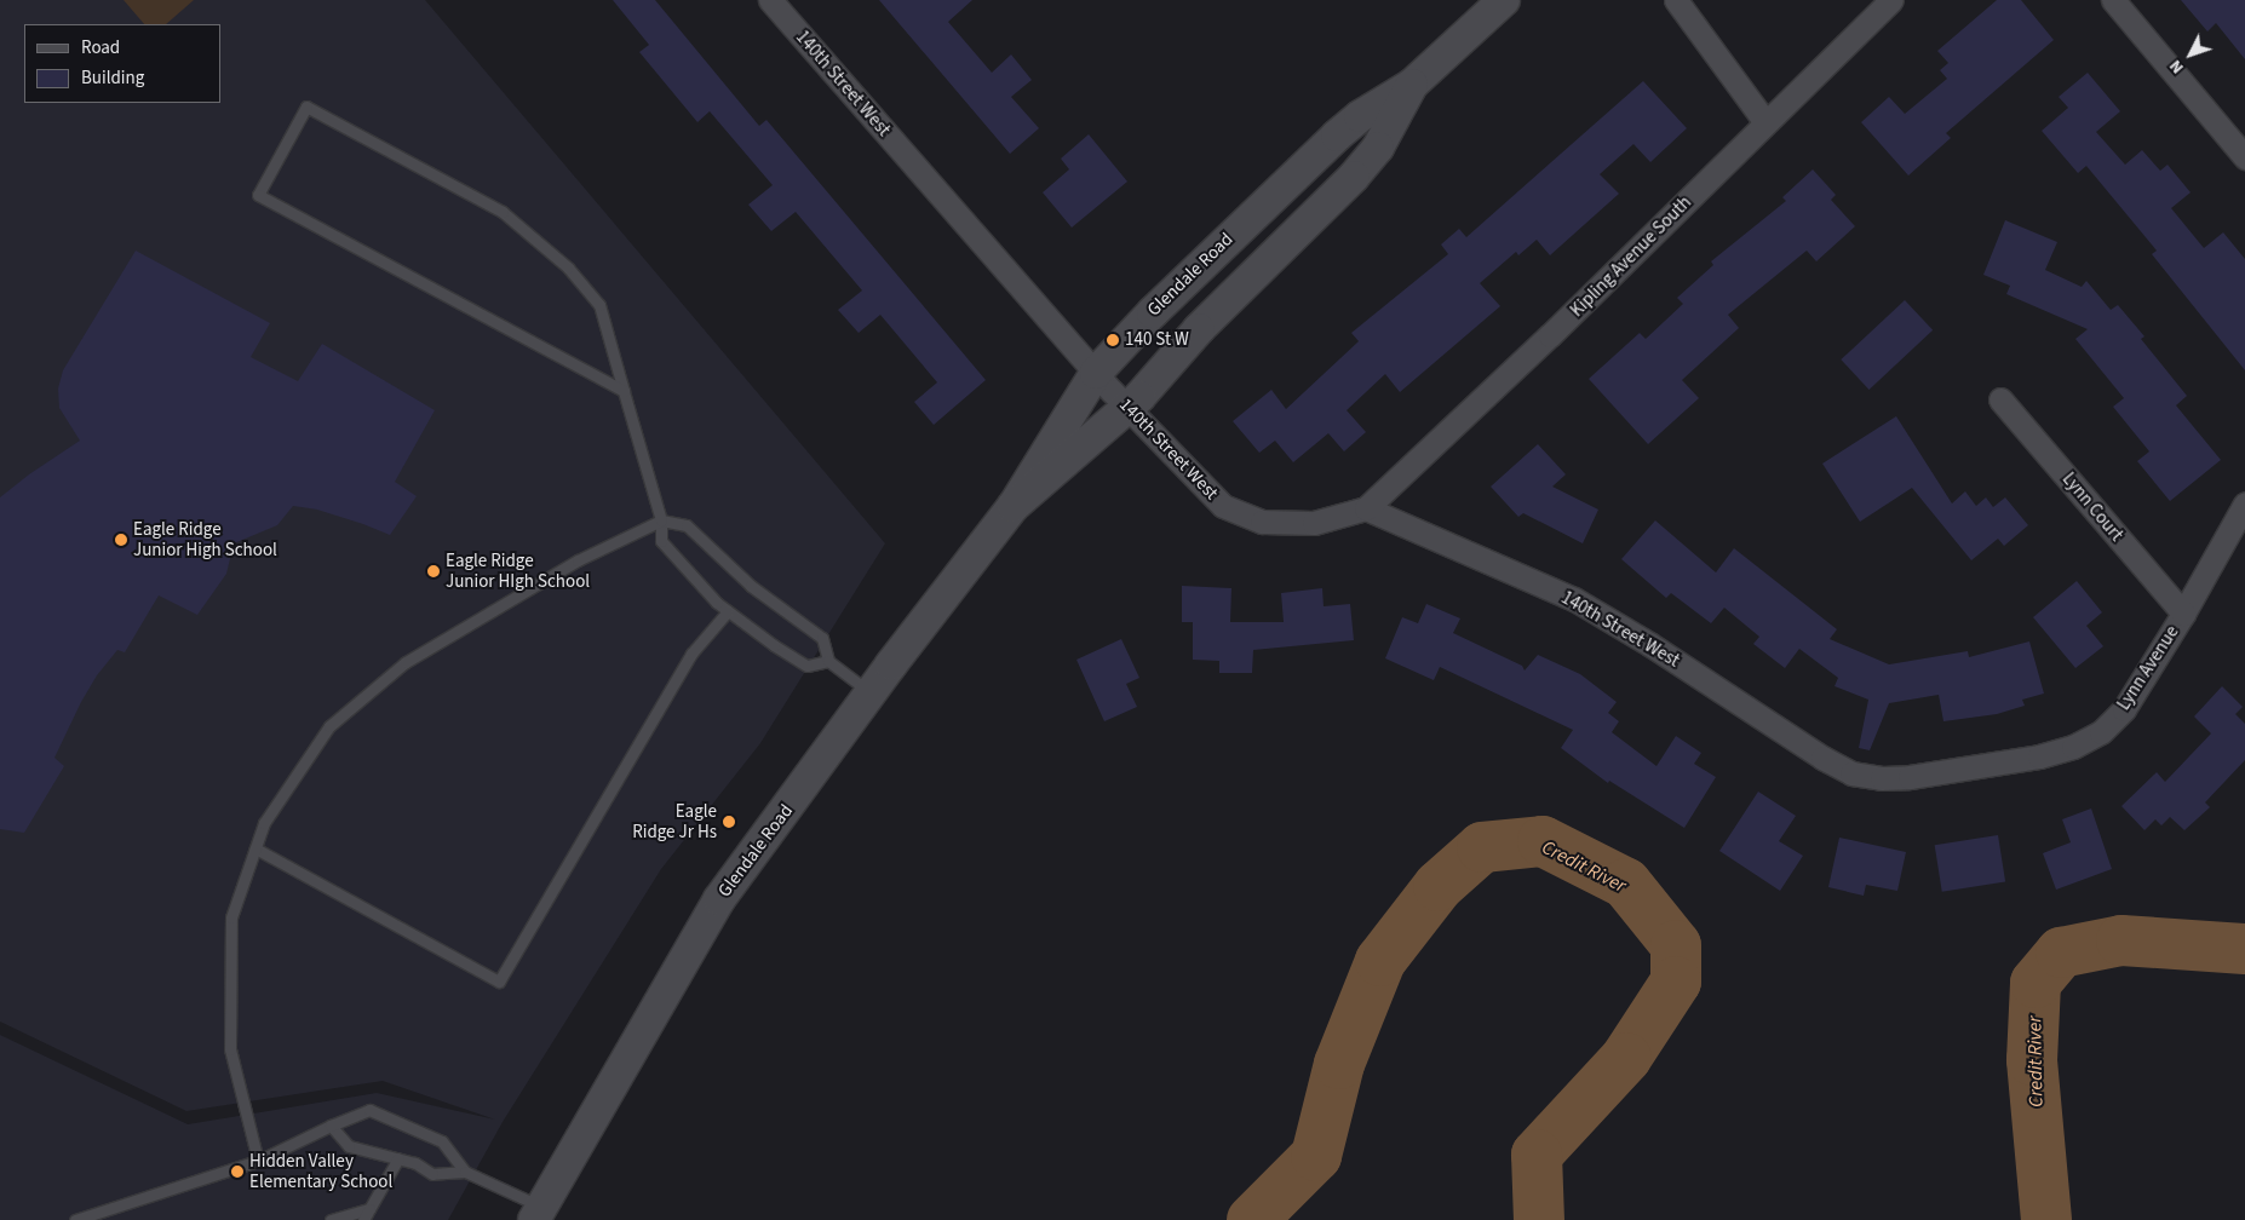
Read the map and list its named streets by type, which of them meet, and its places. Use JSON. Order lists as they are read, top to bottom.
{
  "streets": {
    "main road": ["Glendale Road"],
    "street": [
      "140th Street West",
      "Kipling Avenue South",
      "Lynn Court",
      "Lynn Avenue"
    ]
  },
  "crossings": [
    ["140th Street West", "Kipling Avenue South"],
    ["140th Street West", "Glendale Road"],
    ["140th Street West", "Lynn Avenue"],
    ["Lynn Court", "Lynn Avenue"]
  ],
  "water": ["Credit River"],
  "places": [
    "140 St W",
    "Eagle Ridge Junior High School",
    "Eagle Ridge Junior HIgh School",
    "Eagle Ridge Jr Hs",
    "Hidden Valley Elementary School"
  ],
  "legend": ["Road", "Building"],
  "north": "bottom left"
}
